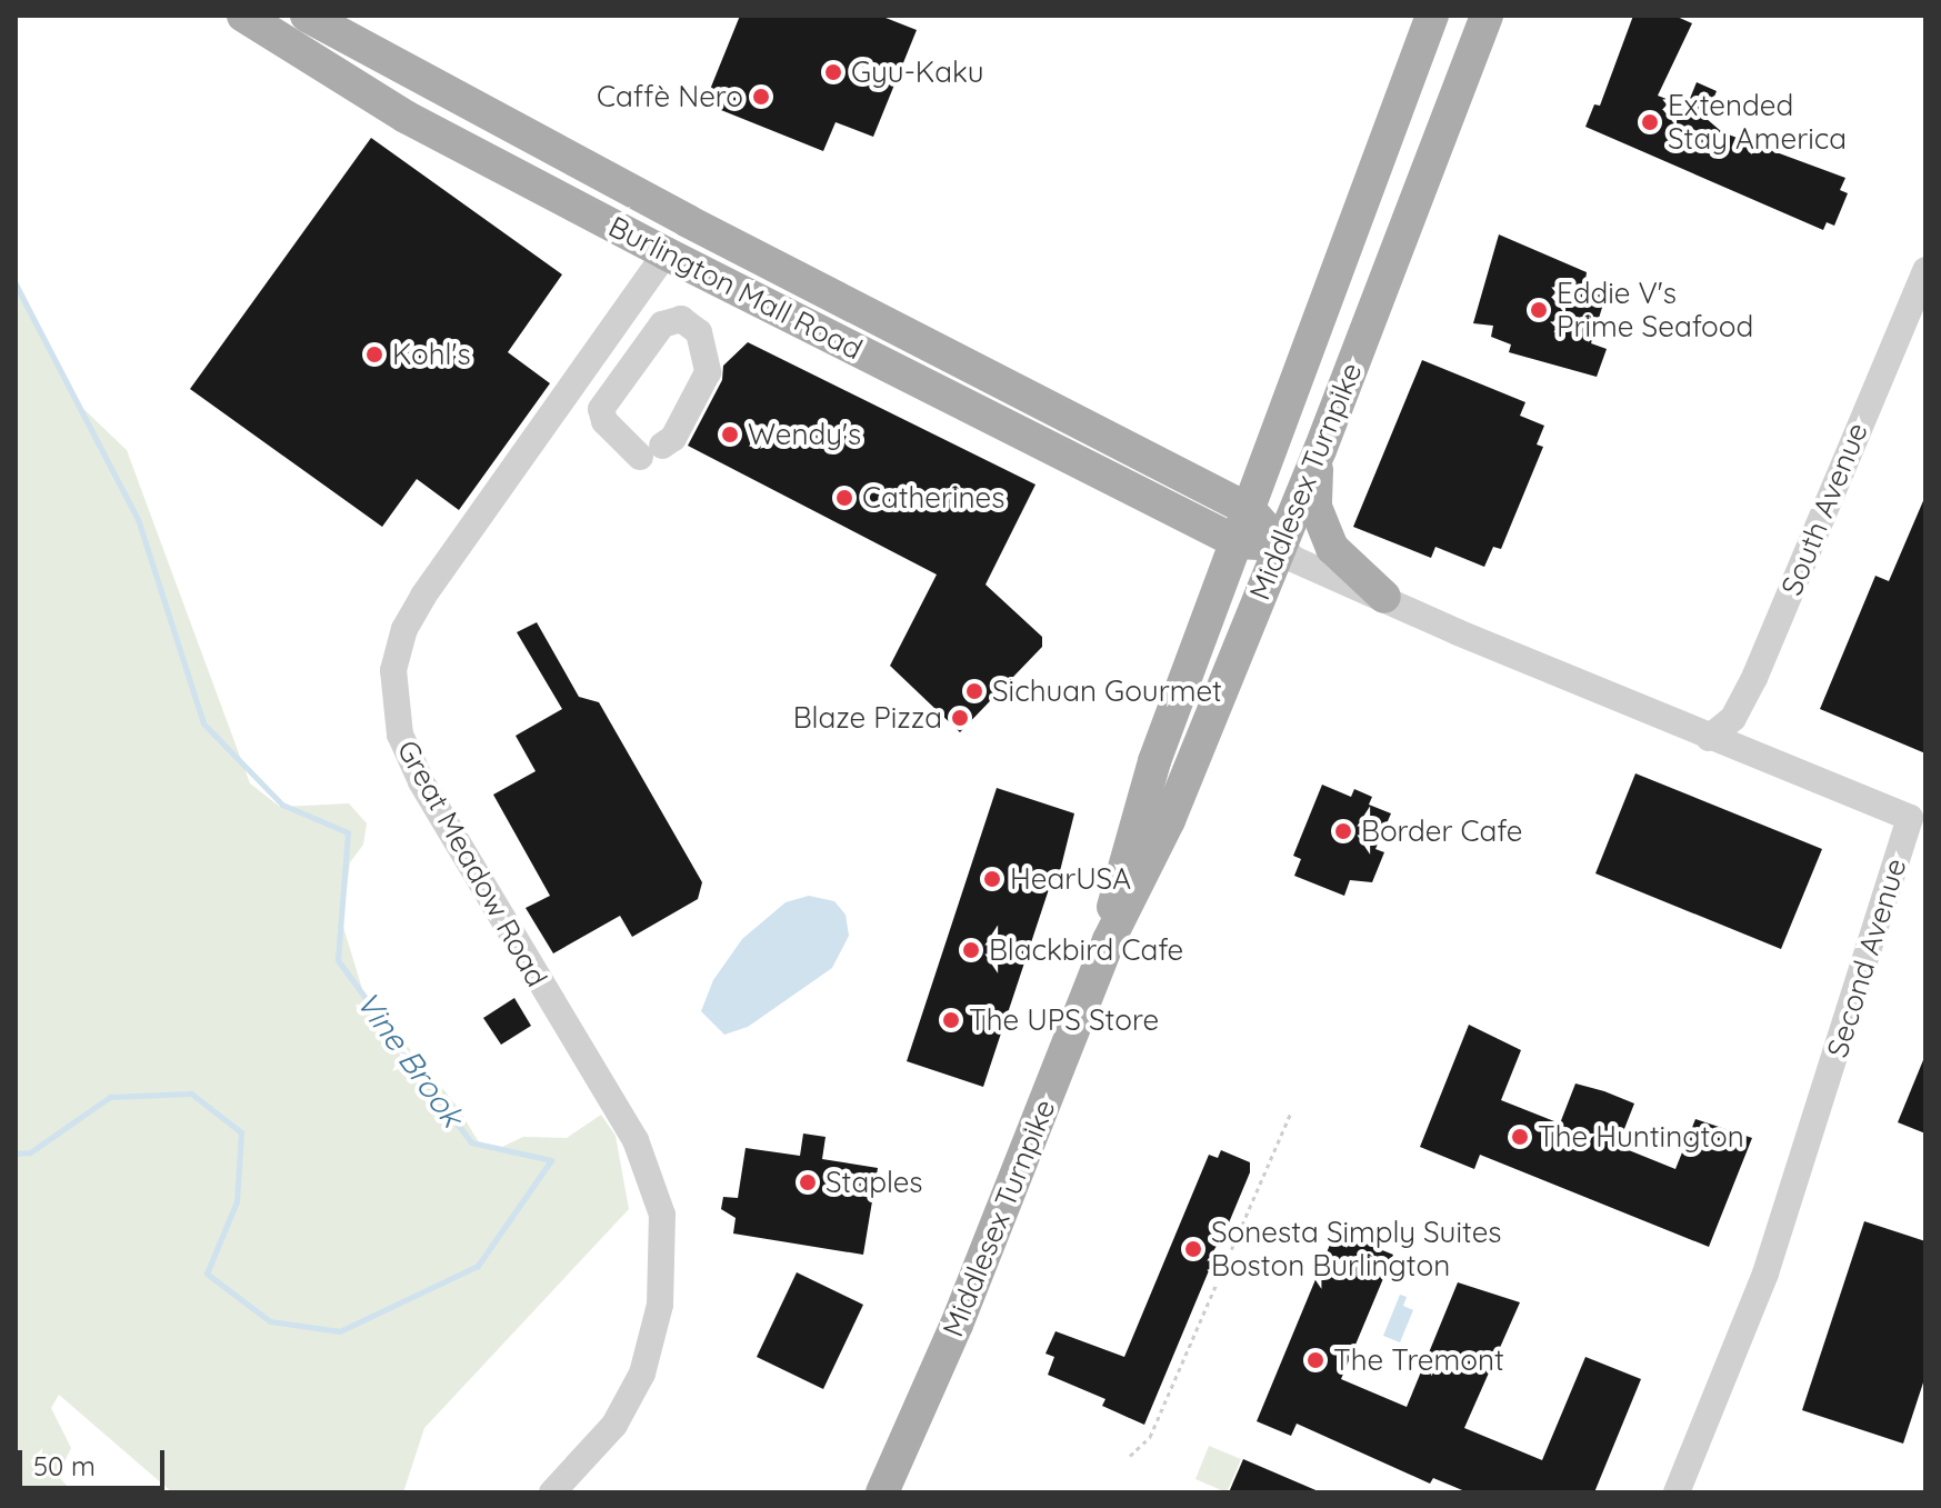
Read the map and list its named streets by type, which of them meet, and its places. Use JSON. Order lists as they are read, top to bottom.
{
  "streets": {
    "main road": ["Burlington Mall Road", "Middlesex Turnpike"],
    "street": ["South Avenue", "Great Meadow Road", "Second Avenue"]
  },
  "crossings": [
    ["Burlington Mall Road", "Middlesex Turnpike"],
    ["Burlington Mall Road", "Great Meadow Road"],
    ["Middlesex Turnpike", "Second Avenue"],
    ["South Avenue", "Second Avenue"]
  ],
  "water": ["Vine Brook"],
  "places": [
    "Gyu-Kaku",
    "Caffè Nero",
    "Extended Stay America",
    "Eddie V's Prime Seafood",
    "Kohl's",
    "Wendy's",
    "Catherines",
    "Sichuan Gourmet",
    "Blaze Pizza",
    "Border Cafe",
    "HearUSA",
    "Blackbird Cafe",
    "The UPS Store",
    "The Huntington",
    "Staples",
    "Sonesta Simply Suites Boston Burlington",
    "The Tremont"
  ],
  "scale_bar": "50 m"
}
